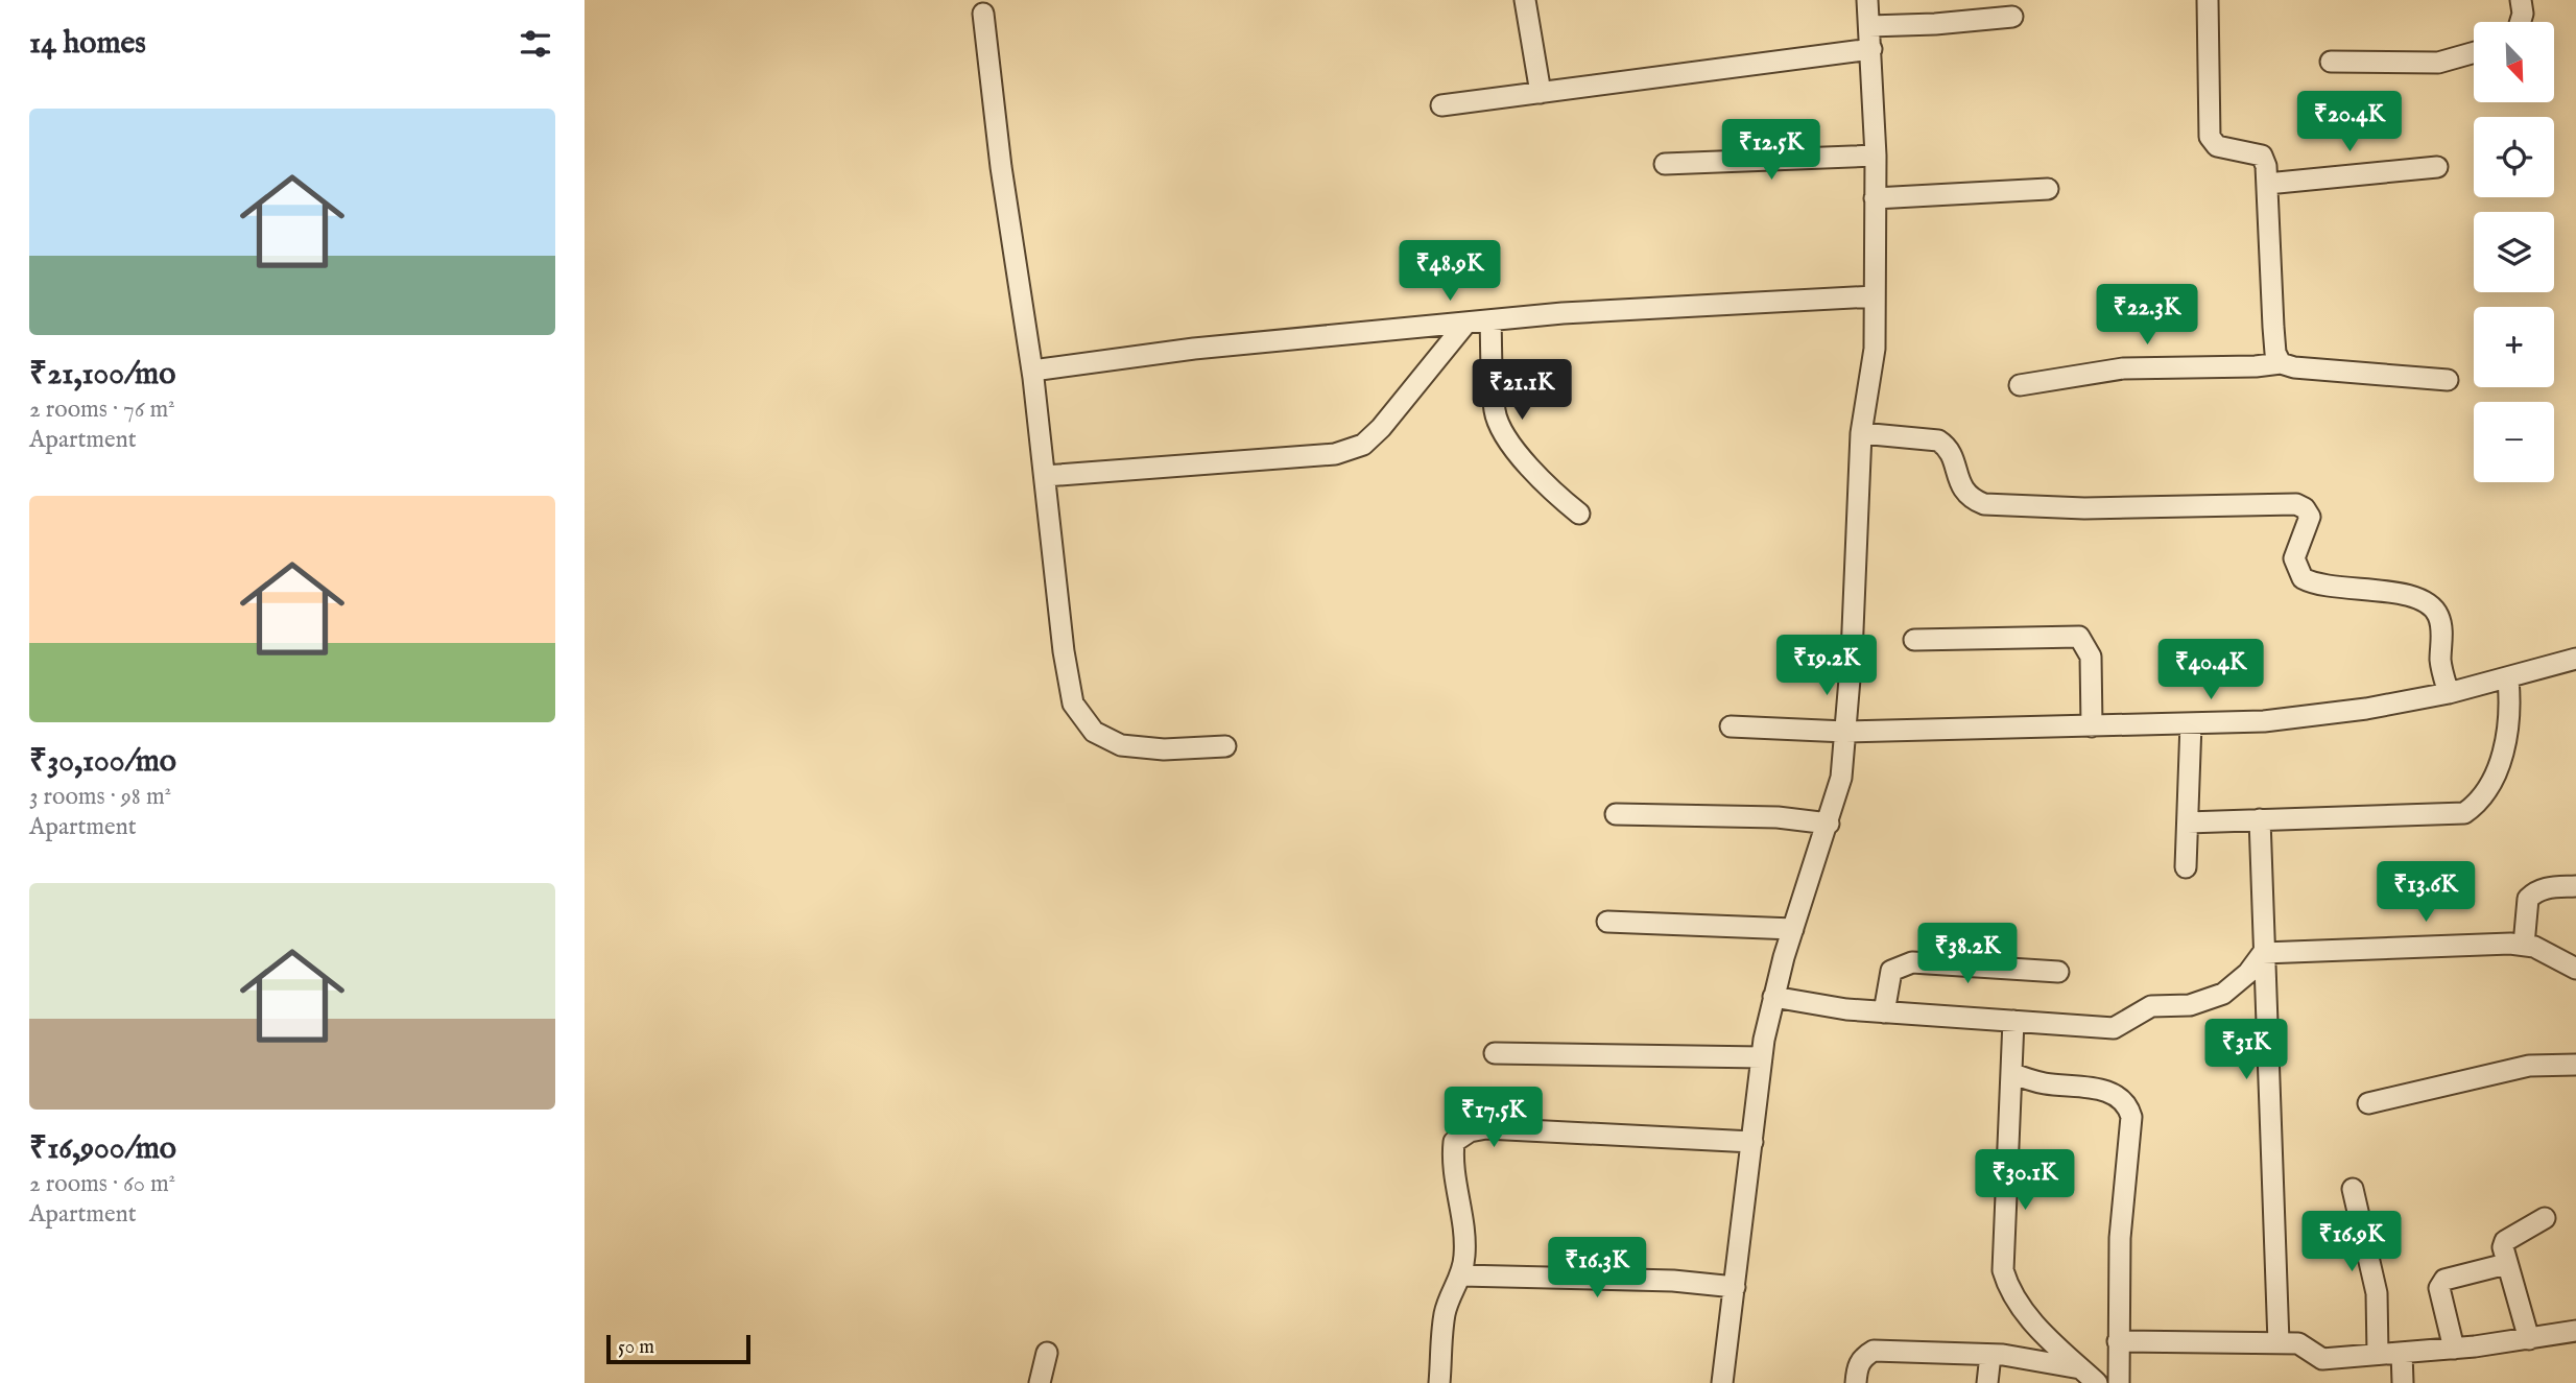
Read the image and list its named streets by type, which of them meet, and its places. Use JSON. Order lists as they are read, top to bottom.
{
  "scale_bar": "50 m",
  "north": "bottom right",
  "page": {
    "heading": "14 homes",
    "map_buttons": ["+", "−"],
    "list": [
      {
        "name": "₹21,100/mo",
        "note": "2 rooms · 76 m² · Apartment"
      },
      {
        "name": "₹30,100/mo",
        "note": "3 rooms · 98 m² · Apartment"
      },
      {
        "name": "₹16,900/mo",
        "note": "2 rooms · 60 m² · Apartment"
      }
    ],
    "price": [
      "₹20.4K",
      "₹12.5K",
      "₹48.9K",
      "₹22.3K",
      "₹21.1K",
      "₹19.2K",
      "₹40.4K",
      "₹13.6K",
      "₹38.2K",
      "₹31K",
      "₹17.5K",
      "₹30.1K",
      "₹16.9K",
      "₹16.3K"
    ],
    "scale": "50 m"
  }
}
